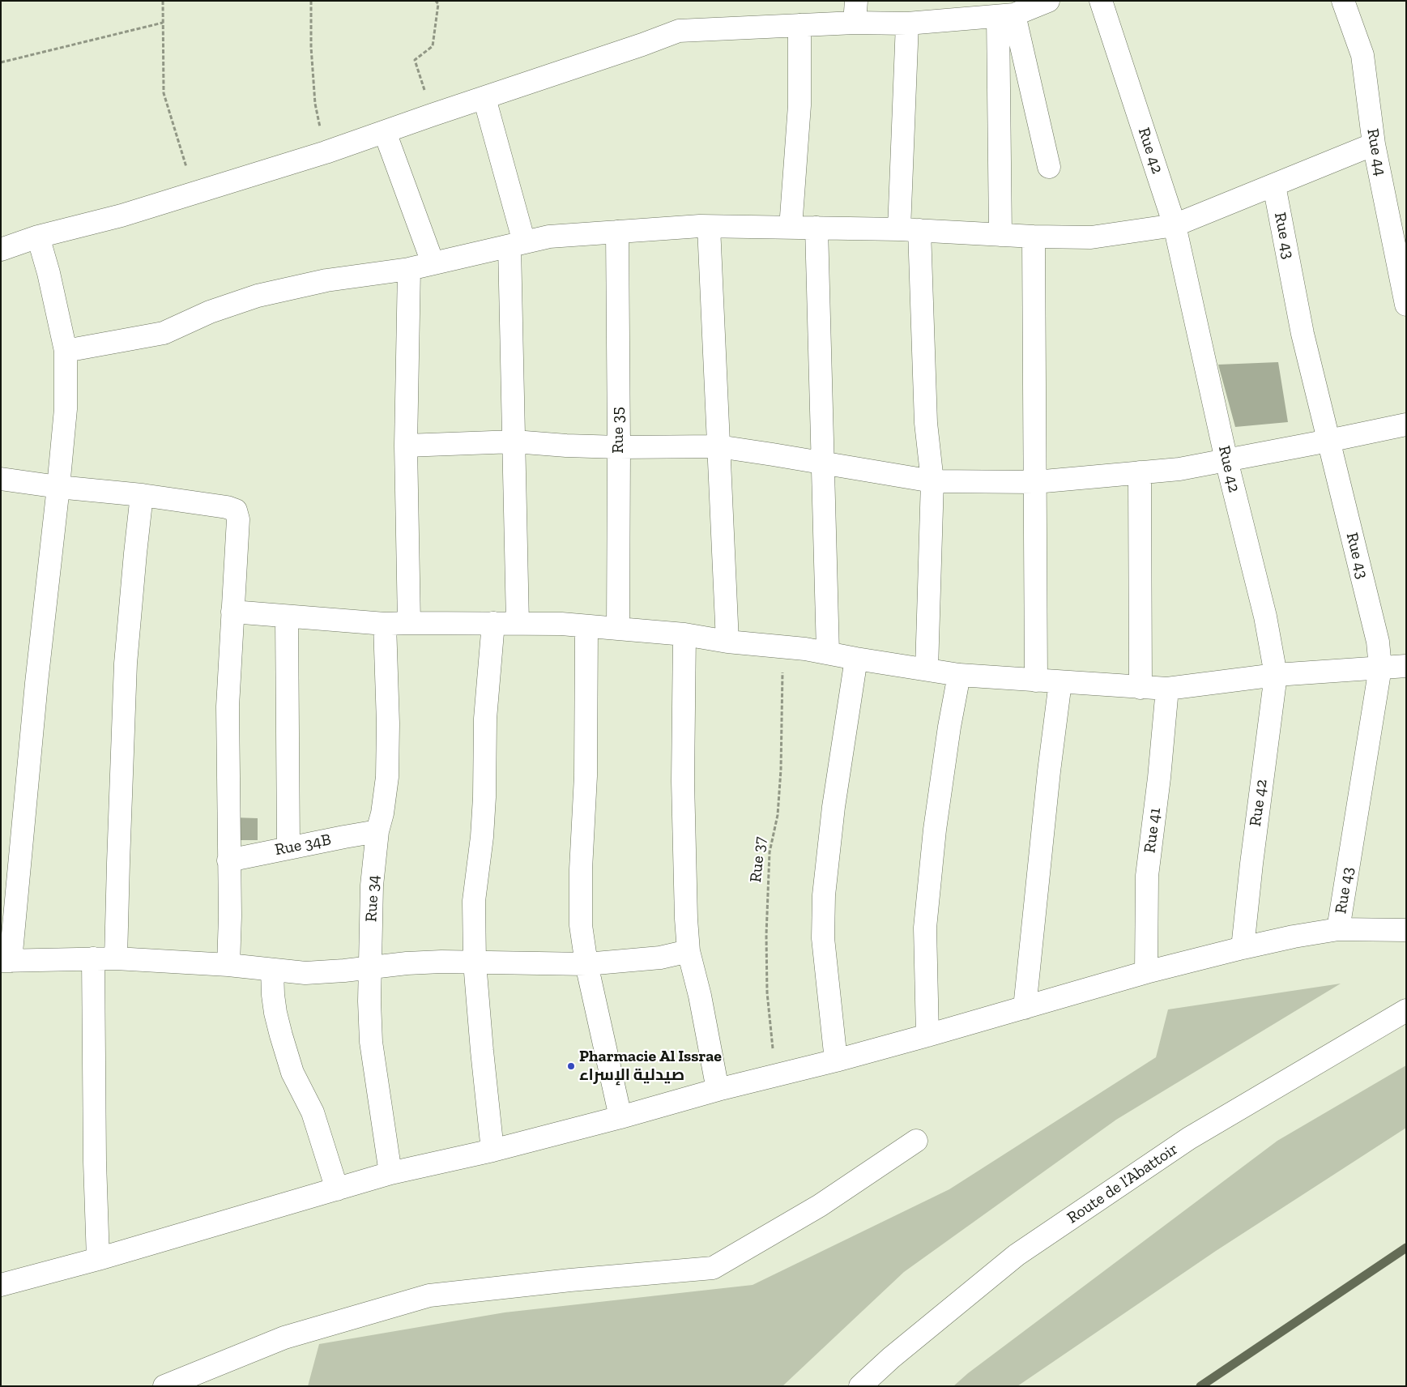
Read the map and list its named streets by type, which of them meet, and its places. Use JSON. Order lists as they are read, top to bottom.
{
  "streets": {
    "street": [
      "Rue 42",
      "Rue 44",
      "Rue 43",
      "Rue 35",
      "Rue 41",
      "Rue 34B",
      "Rue 34",
      "Route de l’Abattoir"
    ],
    "path": ["Rue 37"]
  },
  "crossings": [
    ["Rue 34B", "Rue 34"]
  ],
  "places": ["Pharmacie Al Issrae صيدلية الإسراء"]
}
